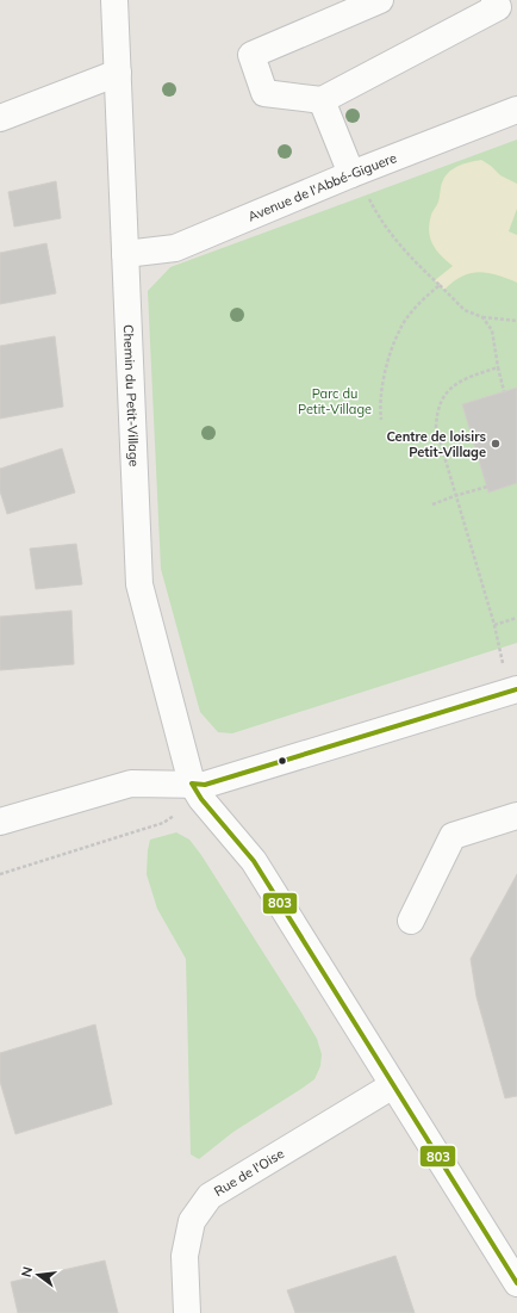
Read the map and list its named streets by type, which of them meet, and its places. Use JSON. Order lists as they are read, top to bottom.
{
  "streets": {
    "street": ["Avenue de l'Abbé-Giguere", "Chemin du Petit-Village", "Rue de l'Oise"]
  },
  "crossings": [
    ["Avenue de l'Abbé-Giguere", "Chemin du Petit-Village"]
  ],
  "parks": ["Parc du Petit-Village"],
  "places": ["Centre de loisirs Petit-Village"],
  "lines": ["transit line 803"],
  "north": "left"
}
